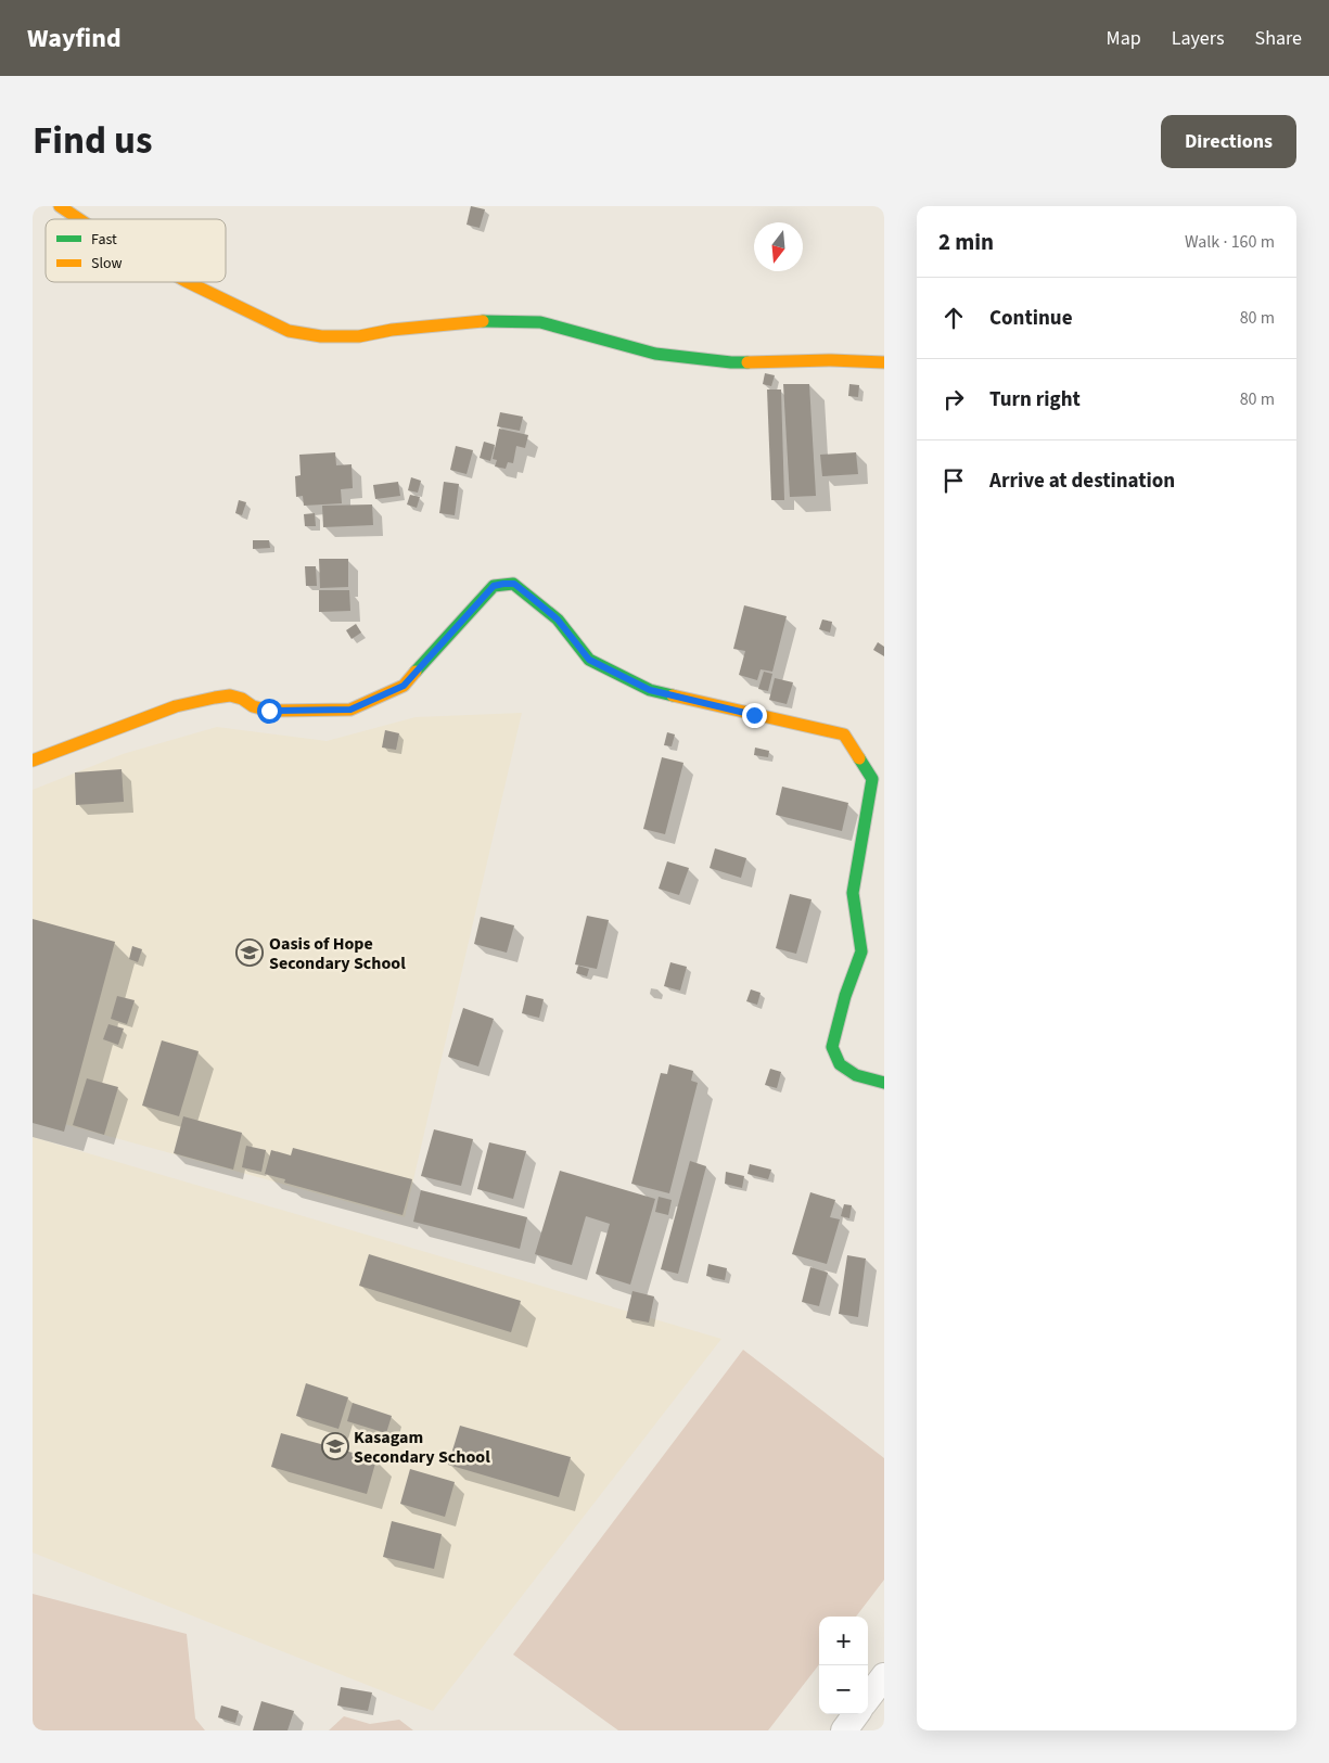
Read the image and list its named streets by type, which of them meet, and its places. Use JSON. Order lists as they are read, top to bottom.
{
  "places": {
    "school or university": ["Oasis of Hope Secondary School", "Kasagam Secondary School"]
  },
  "legend": ["Fast", "Slow"],
  "north": "bottom",
  "page": {
    "header": "Wayfind",
    "nav": ["Map", "Layers", "Share"],
    "title": "Find us",
    "buttons": "Directions",
    "heading": ["2 min", "Walk · 160 m"],
    "list": [
      ["Continue", "80 m"],
      ["Turn right", "80 m"],
      "Arrive at destination"
    ],
    "map_buttons": ["+", "−"]
  }
}
